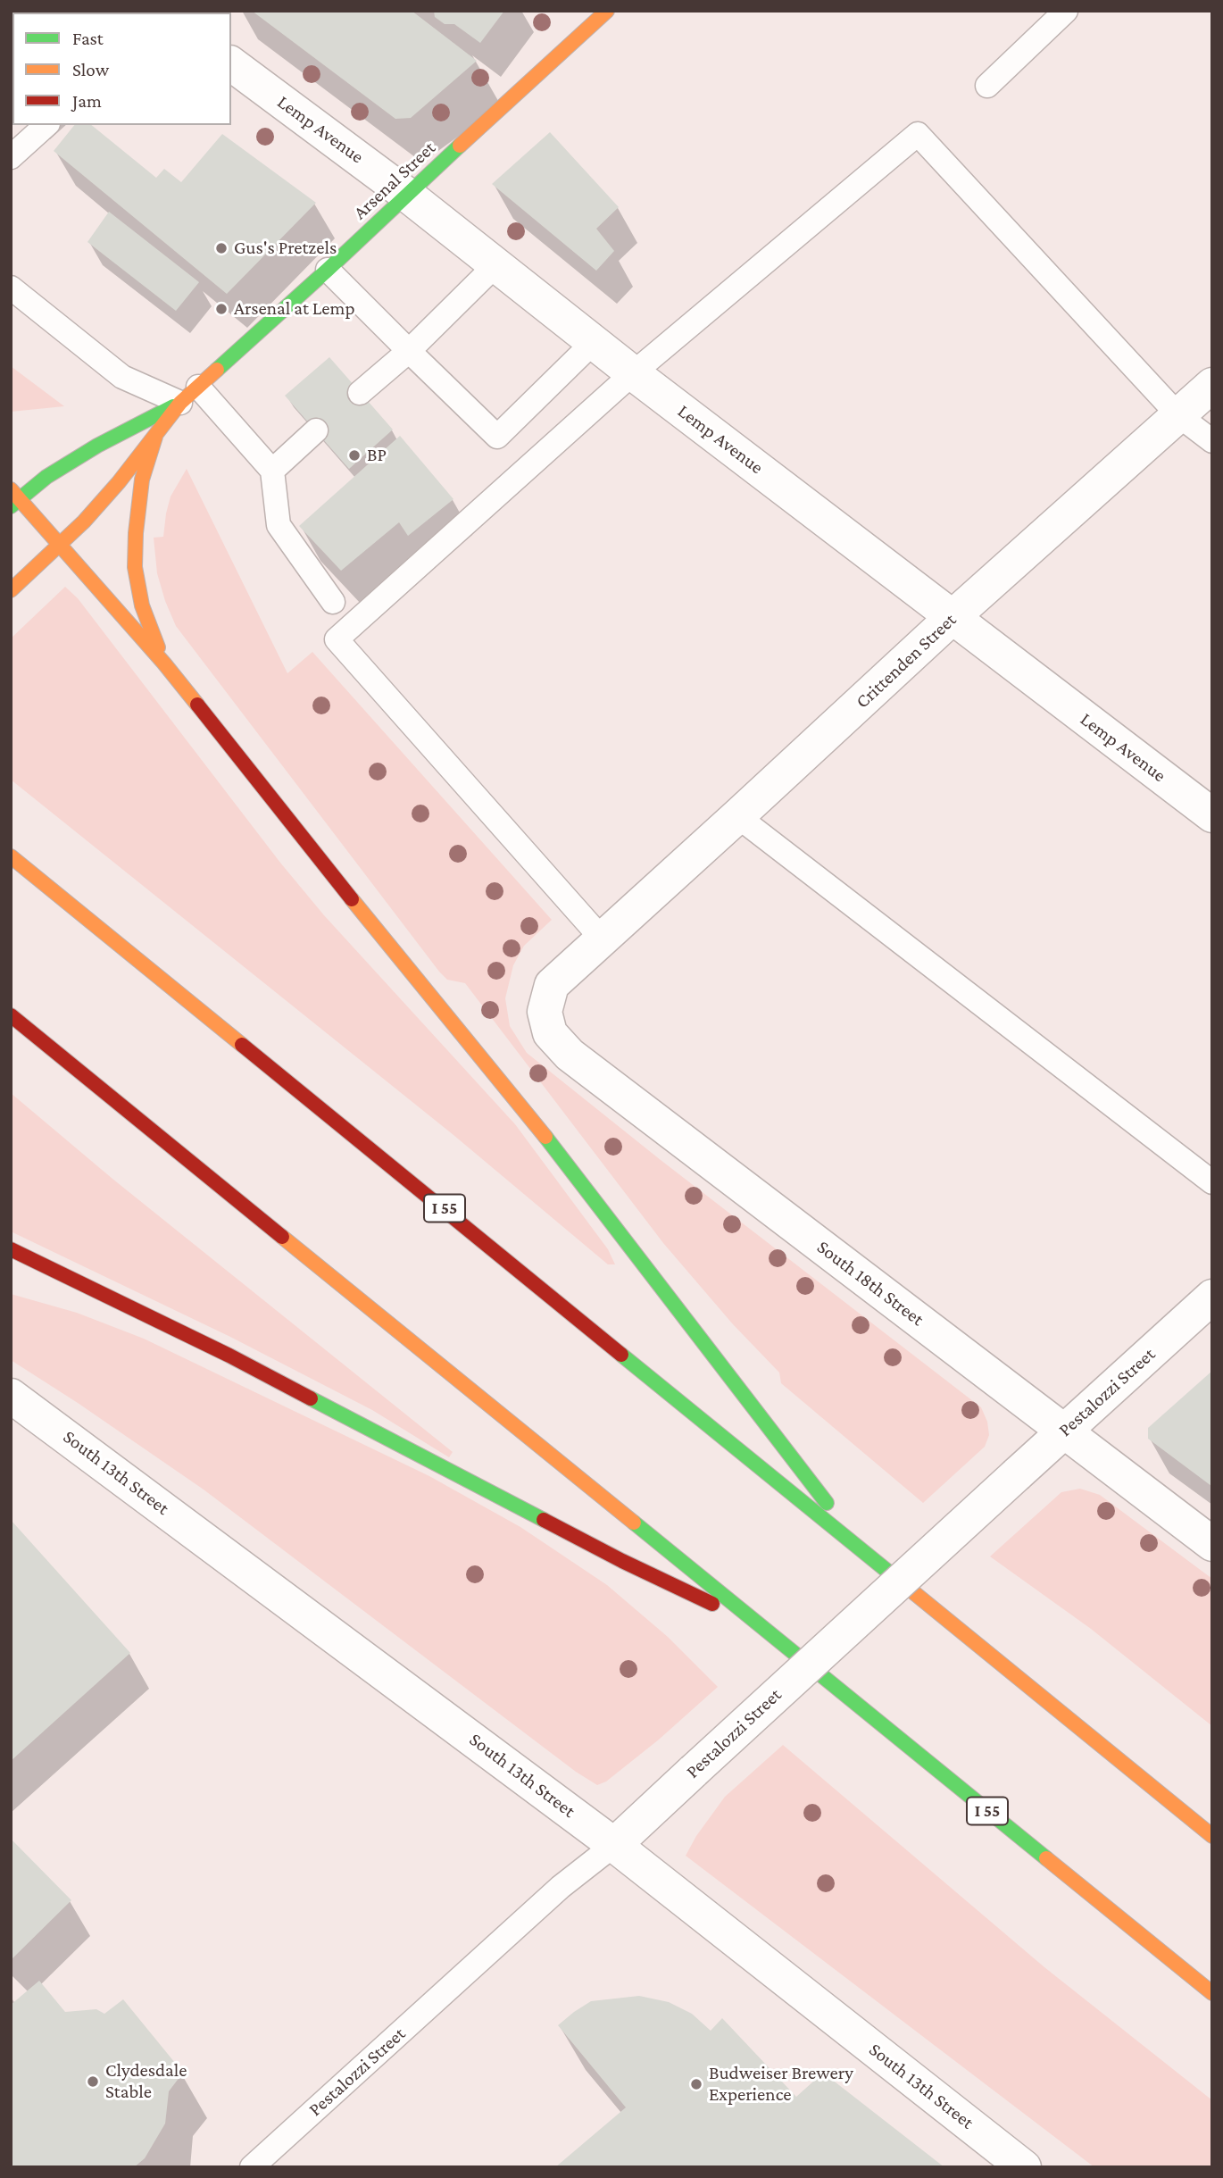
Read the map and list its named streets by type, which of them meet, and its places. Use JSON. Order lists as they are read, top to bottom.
{
  "streets": {
    "main road": ["Arsenal Street", "I 55"],
    "street": [
      "Lemp Avenue",
      "Crittenden Street",
      "South 18th Street",
      "Pestalozzi Street",
      "South 13th Street"
    ]
  },
  "crossings": [
    ["Lemp Avenue", "Arsenal Street"],
    ["Lemp Avenue", "Crittenden Street"],
    ["Crittenden Street", "South 18th Street"],
    ["South 18th Street", "Pestalozzi Street"],
    ["Pestalozzi Street", "South 13th Street"]
  ],
  "places": [
    "Gus's Pretzels",
    "Arsenal at Lemp",
    "BP",
    "Clydesdale Stable",
    "Budweiser Brewery Experience"
  ],
  "legend": ["Fast", "Slow", "Jam"]
}
